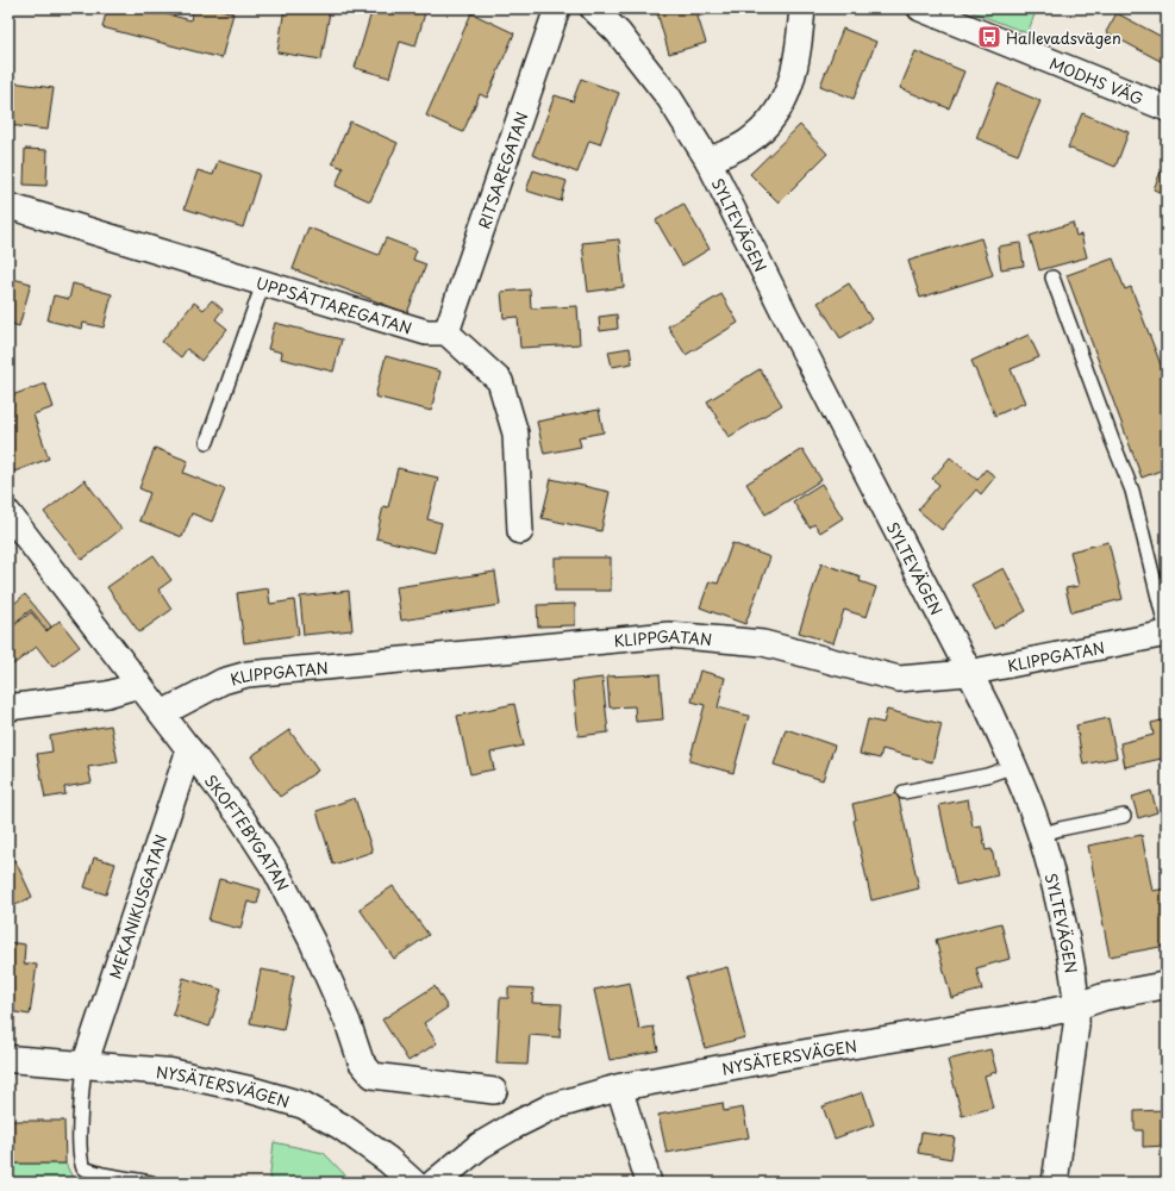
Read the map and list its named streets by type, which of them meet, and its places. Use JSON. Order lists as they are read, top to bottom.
{
  "streets": {
    "street": [
      "MODHS VÄG",
      "RITSAREGATAN",
      "SYLTEVÄGEN",
      "UPPSÄTTAREGATAN",
      "KLIPPGATAN",
      "SKOFTEBYGATAN",
      "MEKANIKUSGATAN",
      "NYSÄTERSVÄGEN"
    ]
  },
  "crossings": [
    ["RITSAREGATAN", "UPPSÄTTAREGATAN"],
    ["SYLTEVÄGEN", "KLIPPGATAN"],
    ["SYLTEVÄGEN", "NYSÄTERSVÄGEN"],
    ["KLIPPGATAN", "SKOFTEBYGATAN"],
    ["SKOFTEBYGATAN", "MEKANIKUSGATAN"],
    ["MEKANIKUSGATAN", "NYSÄTERSVÄGEN"]
  ],
  "places": {
    "bus stop": ["Hallevadsvägen"]
  }
}
